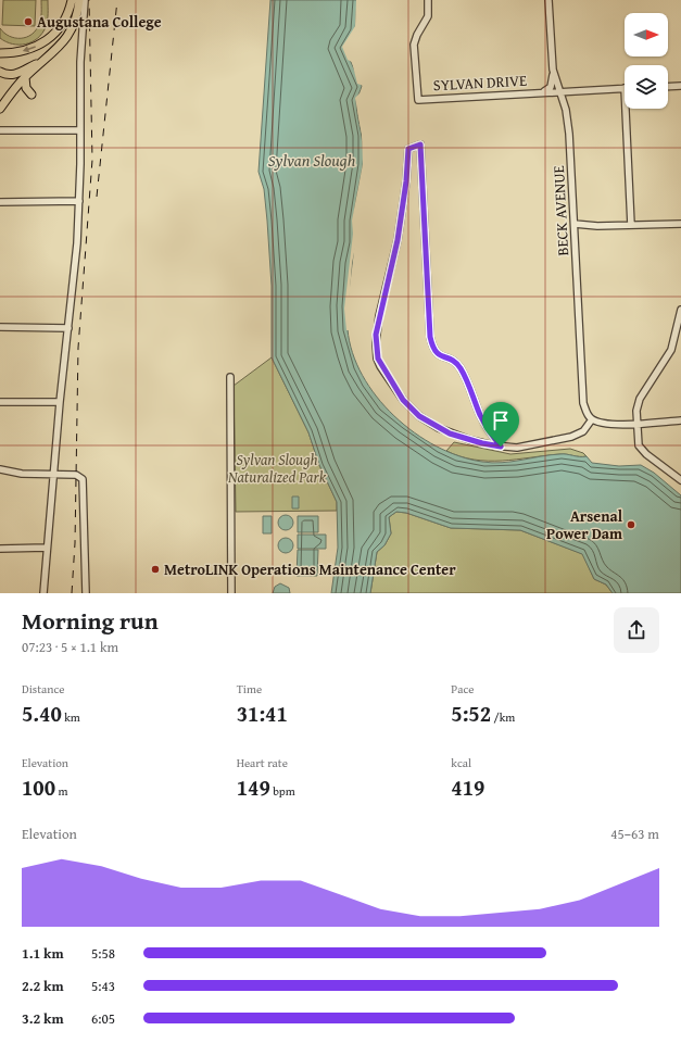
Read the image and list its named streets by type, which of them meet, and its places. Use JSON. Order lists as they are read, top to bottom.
{
  "streets": {
    "street": ["SYLVAN DRIVE", "BECK AVENUE"]
  },
  "crossings": [
    ["SYLVAN DRIVE", "BECK AVENUE"]
  ],
  "water": ["Sylvan Slough"],
  "parks": ["Sylvan Slough Naturalized Park"],
  "places": ["Augustana College", "Arsenal Power Dam", "MetroLINK Operations Maintenance Center"],
  "north": "right",
  "page": {
    "heading": ["Morning run", "07:23 · 5 × 1.1 km"],
    "stats": [
      ["Distance", "5.40 km"],
      ["Time", "31:41"],
      ["Pace", "5:52 /km"],
      ["Elevation", "100 m"],
      ["Heart rate", "149 bpm"],
      ["kcal", "419"]
    ],
    "chart": ["Elevation", "45–63 m"],
    "list": [
      {
        "name": "1.1 km",
        "note": "5:58"
      },
      {
        "name": "2.2 km",
        "note": "5:43"
      },
      {
        "name": "3.2 km",
        "note": "6:05"
      }
    ]
  }
}
